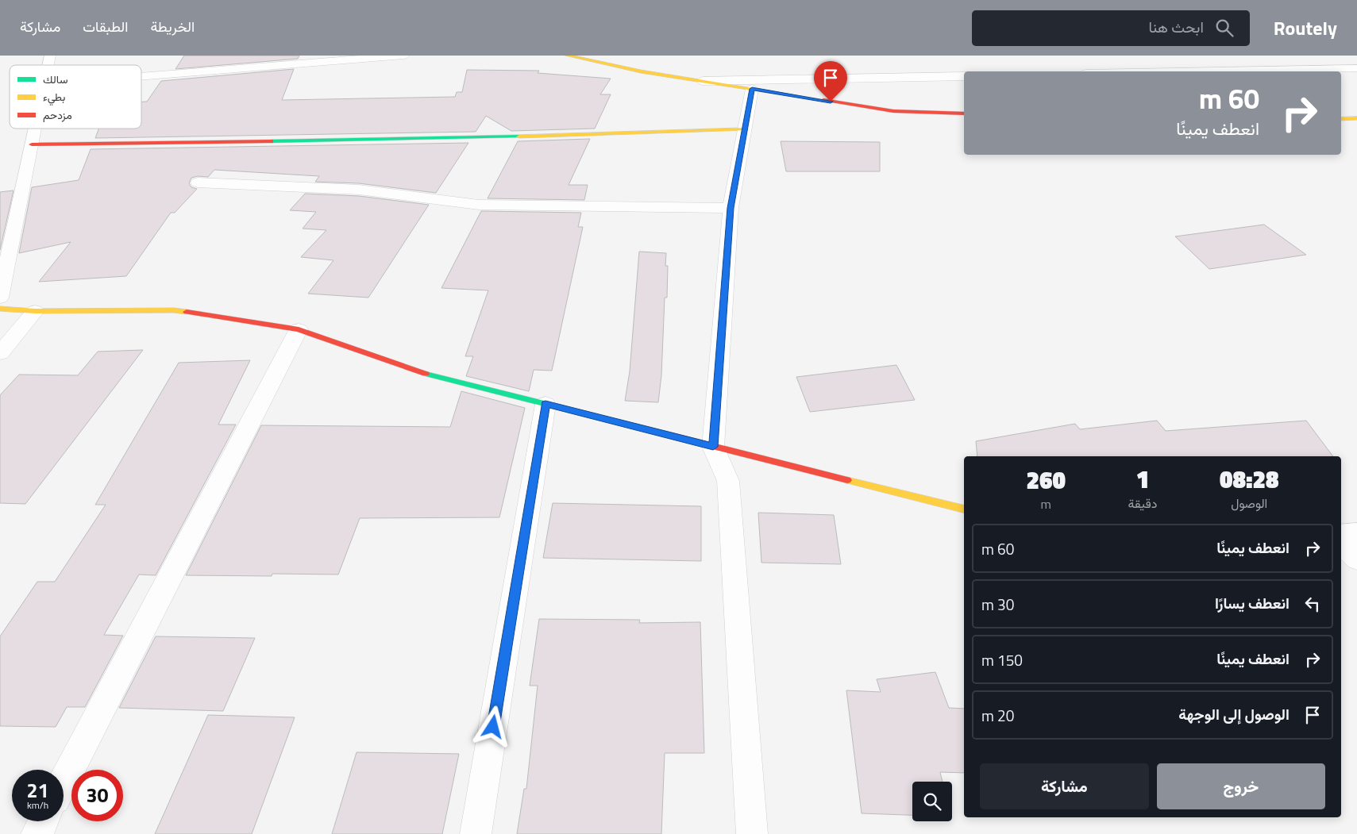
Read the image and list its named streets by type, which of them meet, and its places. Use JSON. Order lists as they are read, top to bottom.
{
  "legend": ["سالك", "بطيء", "مزدحم"],
  "page": {
    "header": "Routely",
    "search": "ابحث هنا",
    "nav": ["الخريطة", "الطبقات", "مشاركة"],
    "turn": ["60 m", "انعطف يمينًا"],
    "eta": [
      "08:28",
      "الوصول",
      "1",
      "دقيقة",
      "260",
      "m"
    ],
    "list": [
      {
        "name": "انعطف يمينًا",
        "value": "60 m"
      },
      {
        "name": "انعطف يسارًا",
        "value": "30 m"
      },
      {
        "name": "انعطف يمينًا",
        "value": "150 m"
      },
      {
        "name": "الوصول إلى الوجهة",
        "value": "20 m"
      }
    ],
    "buttons": ["خروج", "مشاركة"],
    "speed": "21 km/h",
    "limit": "30"
  }
}
